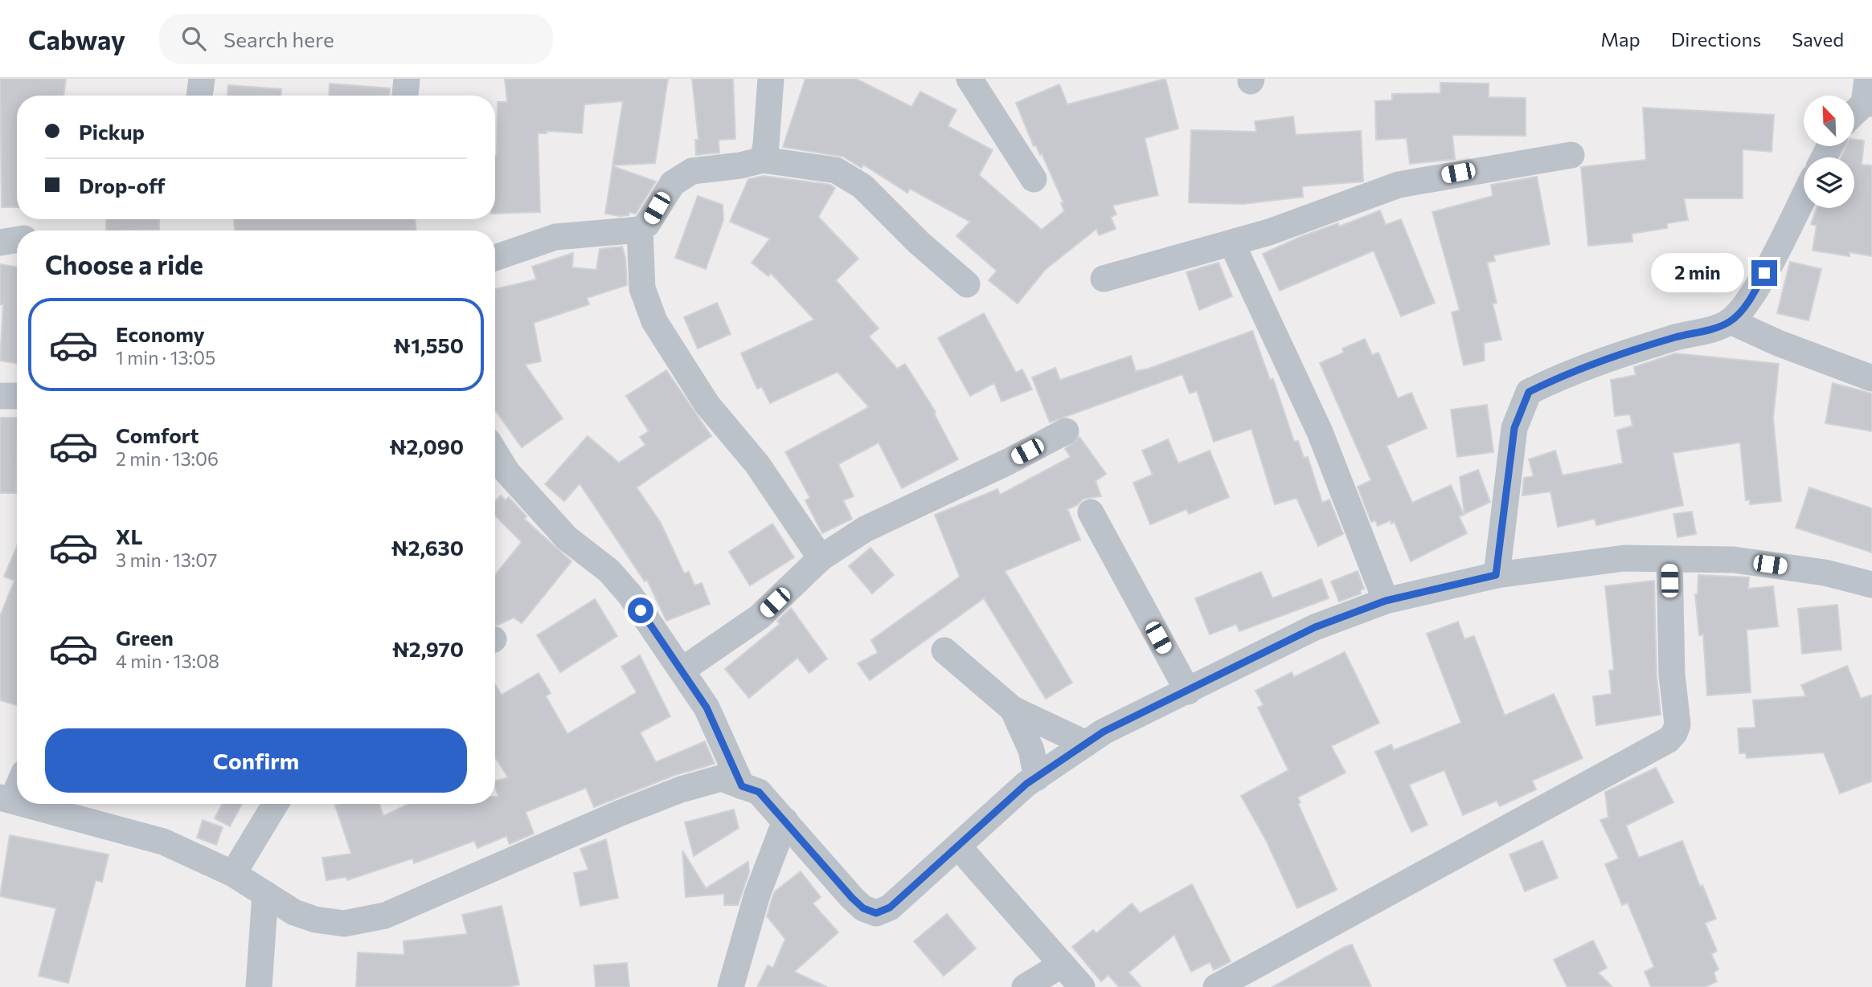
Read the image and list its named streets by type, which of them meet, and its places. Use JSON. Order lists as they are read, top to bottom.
{
  "north": "top left",
  "page": {
    "header": "Cabway",
    "search": "Search here",
    "nav": ["Map", "Directions", "Saved"],
    "banner": ["Pickup", "Drop-off"],
    "heading": "Choose a ride",
    "bubble": "2 min",
    "list": [
      {
        "name": "Economy",
        "note": "1 min · 13:05",
        "value": "₦1,550"
      },
      {
        "name": "Comfort",
        "note": "2 min · 13:06",
        "value": "₦2,090"
      },
      {
        "name": "XL",
        "note": "3 min · 13:07",
        "value": "₦2,630"
      },
      {
        "name": "Green",
        "note": "4 min · 13:08",
        "value": "₦2,970"
      }
    ],
    "buttons": "Confirm"
  }
}
